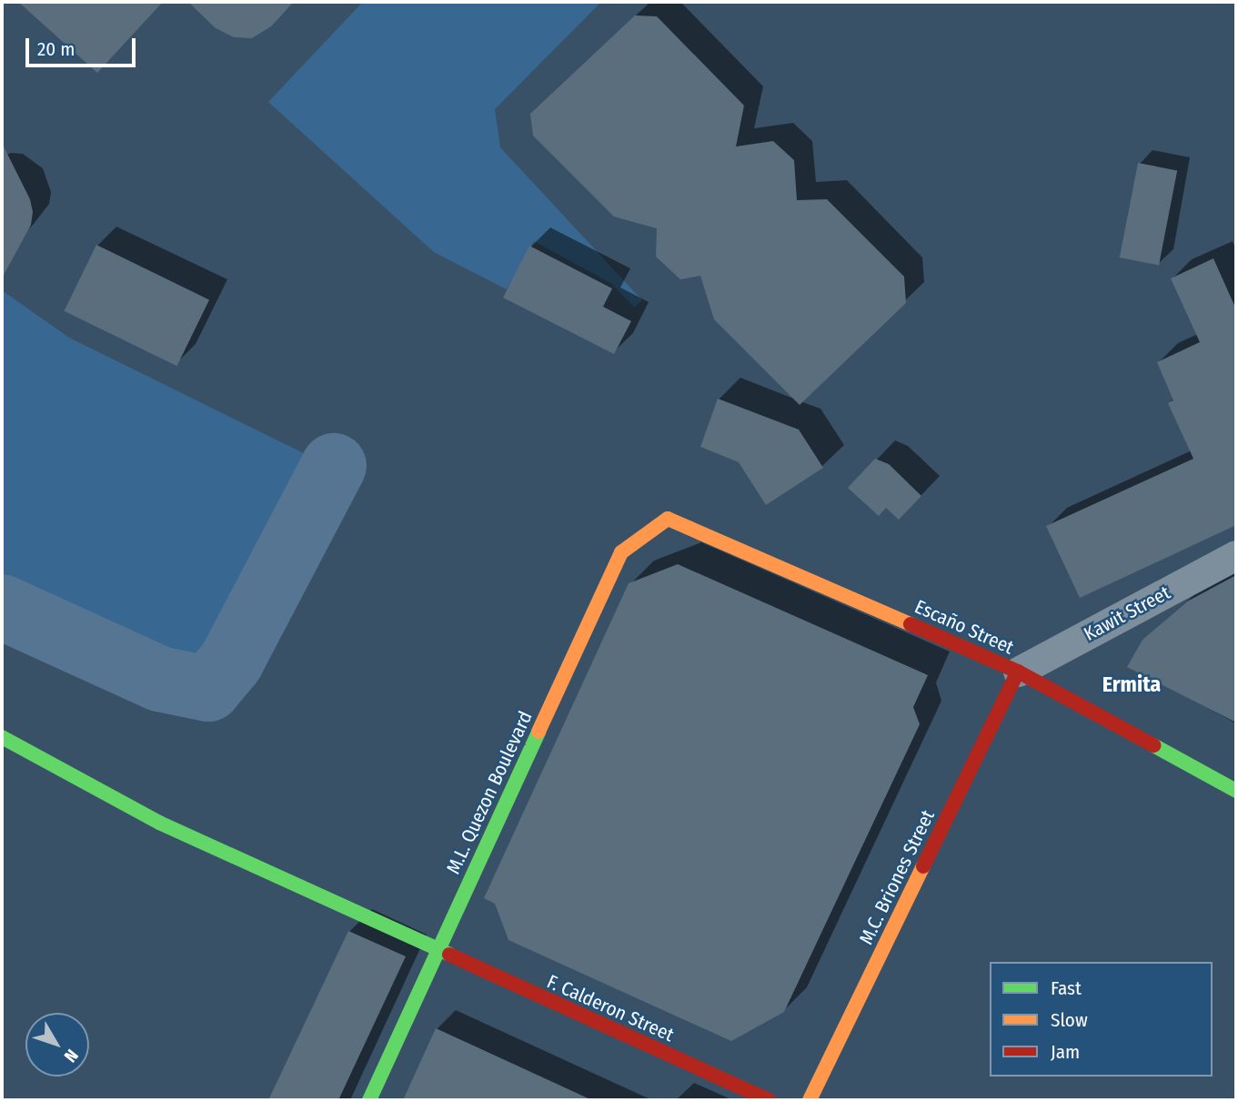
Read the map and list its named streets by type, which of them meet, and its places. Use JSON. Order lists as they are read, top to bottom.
{
  "streets": {
    "street": [
      "Kawit Street",
      "Escaño Street",
      "M.L. Quezon Boulevard",
      "M.C. Briones Street",
      "F. Calderon Street"
    ]
  },
  "crossings": [
    ["Kawit Street", "Escaño Street"],
    ["Kawit Street", "M.C. Briones Street"],
    ["Escaño Street", "M.L. Quezon Boulevard"],
    ["Escaño Street", "M.C. Briones Street"],
    ["M.L. Quezon Boulevard", "F. Calderon Street"]
  ],
  "districts": ["Ermita"],
  "legend": ["Fast", "Slow", "Jam"],
  "scale_bar": "20 m",
  "north": "bottom right"
}
